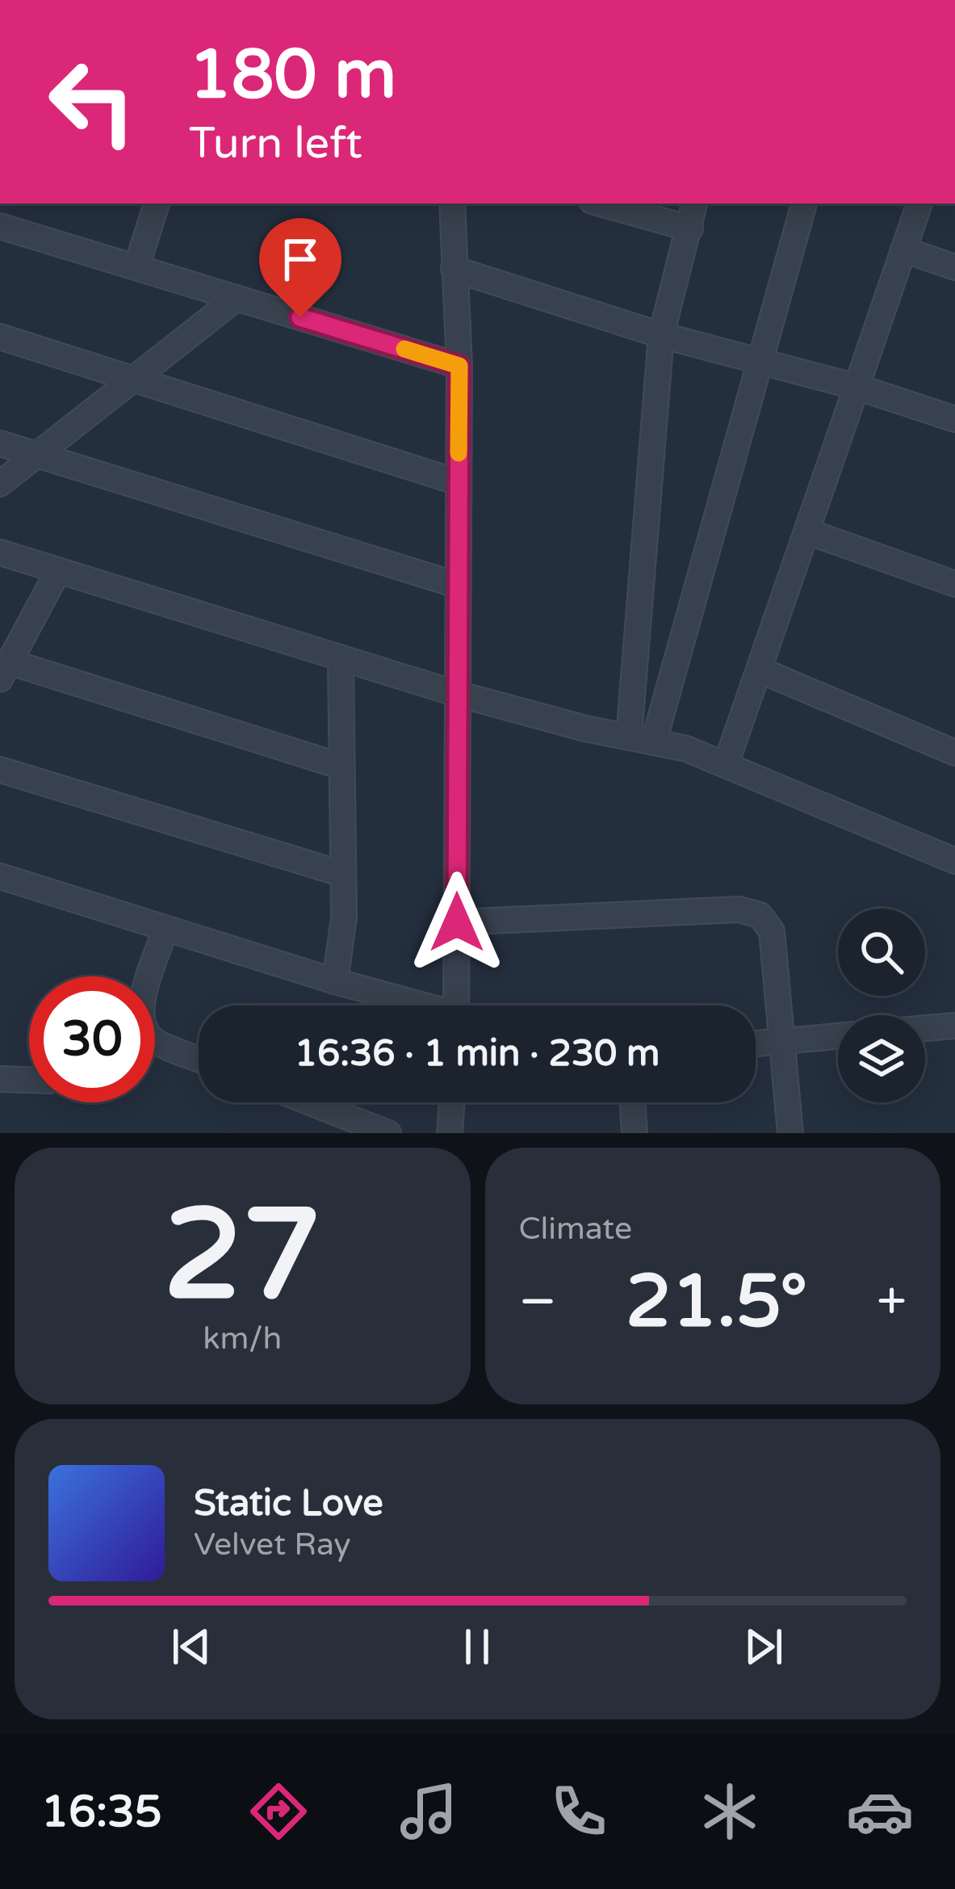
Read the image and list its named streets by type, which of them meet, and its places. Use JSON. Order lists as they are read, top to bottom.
{
  "page": {
    "turn": ["180 m", "Turn left"],
    "limit": "30",
    "trip": "16:36 · 1 min · 230 m",
    "tile": [
      ["27", "km/h"],
      "Climate"
    ],
    "heat": ["−", "21.5°", "+"],
    "song": ["Static Love", "Velvet Ray"],
    "tabs": "16:35"
  }
}
